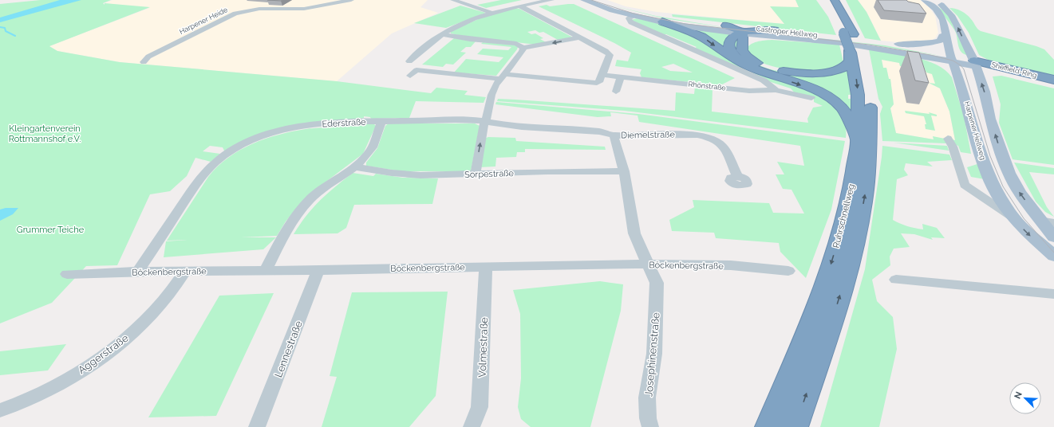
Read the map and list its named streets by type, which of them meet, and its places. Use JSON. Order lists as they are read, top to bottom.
{
  "streets": {
    "highway": ["Sheffield-Ring", "Ruhrschnellweg"],
    "main road": ["Castroper Hellweg", "Harpener Hellweg"],
    "street": [
      "Harpener Heide",
      "Rhönstraße",
      "Ederstraße",
      "Diemelstraße",
      "Sorpestraße",
      "Böckenbergstraße",
      "Volmestraße",
      "Lennestraße",
      "Aggerstraße",
      "Josephinenstraße"
    ]
  },
  "crossings": [
    ["Castroper Hellweg", "Sheffield-Ring"],
    ["Castroper Hellweg", "Harpener Hellweg"],
    ["Ederstraße", "Diemelstraße"],
    ["Ederstraße", "Böckenbergstraße"],
    ["Diemelstraße", "Sorpestraße"],
    ["Diemelstraße", "Böckenbergstraße"],
    ["Diemelstraße", "Josephinenstraße"],
    ["Böckenbergstraße", "Volmestraße"],
    ["Böckenbergstraße", "Lennestraße"],
    ["Böckenbergstraße", "Aggerstraße"],
    ["Böckenbergstraße", "Josephinenstraße"]
  ],
  "parks": ["Kleingartenverein Rottmannshof e.V.", "Grummer Teiche"],
  "north": "top left"
}
